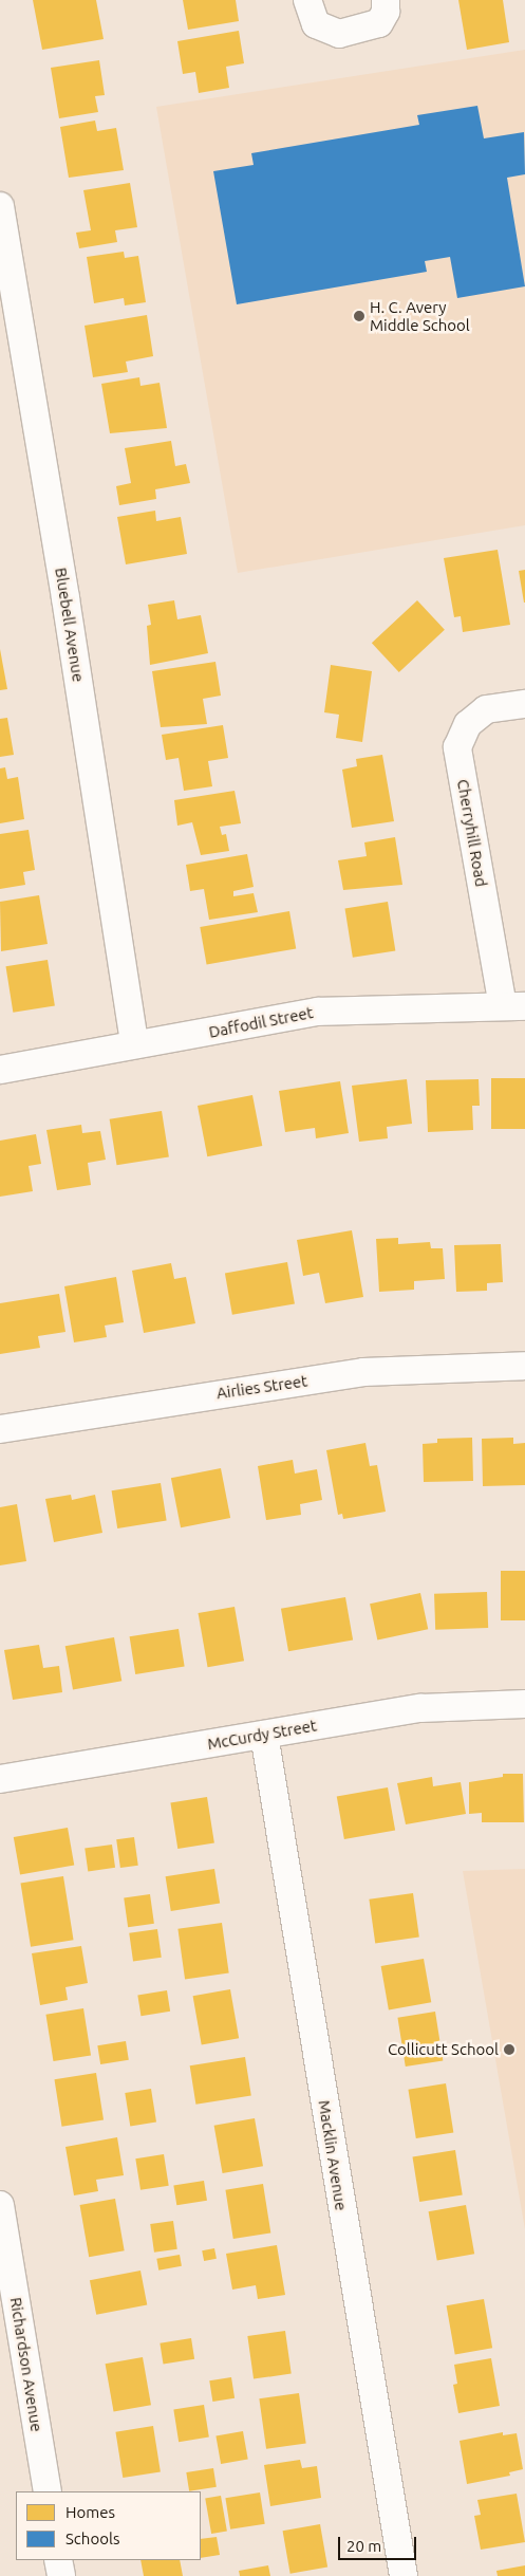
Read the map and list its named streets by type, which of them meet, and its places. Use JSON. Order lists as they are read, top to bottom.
{
  "streets": {
    "street": [
      "Bluebell Avenue",
      "Cherryhill Road",
      "Daffodil Street",
      "Airlies Street",
      "McCurdy Street",
      "Macklin Avenue",
      "Richardson Avenue"
    ]
  },
  "crossings": [
    ["Bluebell Avenue", "Daffodil Street"],
    ["Cherryhill Road", "Daffodil Street"],
    ["McCurdy Street", "Macklin Avenue"]
  ],
  "places": ["H. C. Avery Middle School", "Collicutt School"],
  "legend": ["Homes", "Schools"],
  "scale_bar": "20 m"
}
